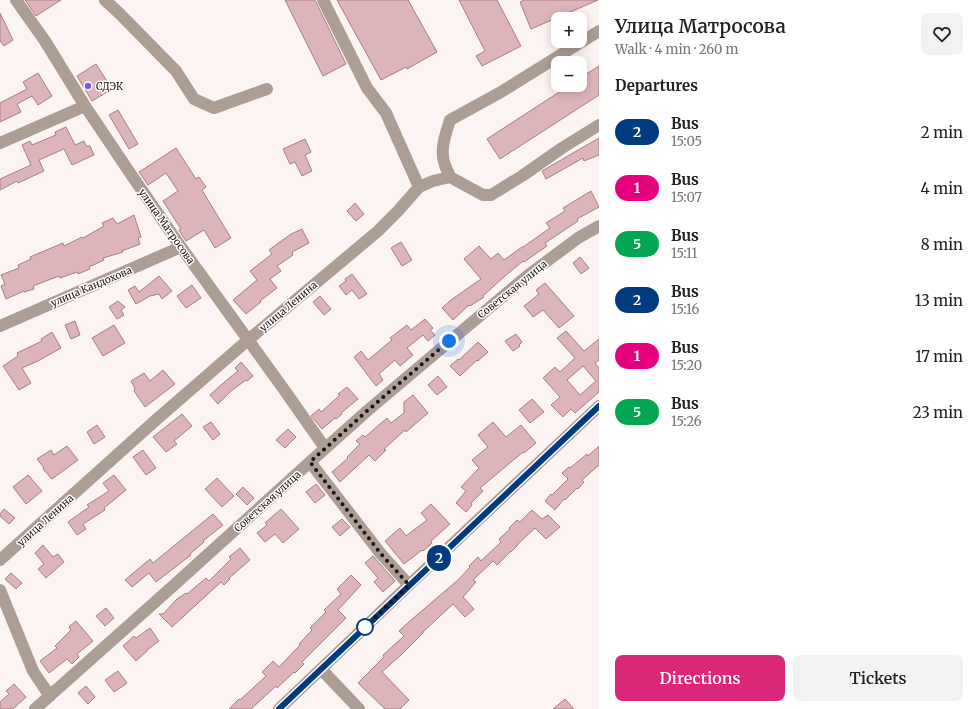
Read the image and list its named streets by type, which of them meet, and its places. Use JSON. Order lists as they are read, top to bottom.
{
  "streets": {
    "street": [
      "улица Матросова",
      "улица Кандохова",
      "Советская улица",
      "улица Ленина"
    ]
  },
  "crossings": [
    ["улица Матросова", "улица Кандохова"],
    ["улица Матросова", "Советская улица"],
    ["улица Матросова", "улица Ленина"]
  ],
  "places": ["СДЭК"],
  "lines": ["bus line 2"],
  "page": {
    "on_map": "2",
    "heading": [
      ["Улица Матросова", "Walk · 4 min · 260 m"],
      "Departures"
    ],
    "map_buttons": ["+", "−"],
    "list": [
      {
        "mark": "2",
        "name": "Bus",
        "note": "15:05",
        "value": "2 min"
      },
      {
        "mark": "1",
        "name": "Bus",
        "note": "15:07",
        "value": "4 min"
      },
      {
        "mark": "5",
        "name": "Bus",
        "note": "15:11",
        "value": "8 min"
      },
      {
        "mark": "2",
        "name": "Bus",
        "note": "15:16",
        "value": "13 min"
      },
      {
        "mark": "1",
        "name": "Bus",
        "note": "15:20",
        "value": "17 min"
      },
      {
        "mark": "5",
        "name": "Bus",
        "note": "15:26",
        "value": "23 min"
      }
    ],
    "buttons": ["Directions", "Tickets"]
  }
}
